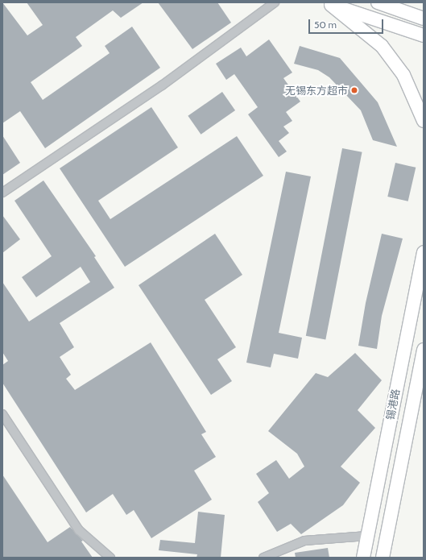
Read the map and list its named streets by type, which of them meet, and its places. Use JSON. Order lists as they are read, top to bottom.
{
  "streets": {
    "main road": ["锡港路"]
  },
  "places": ["无锡东方超市"],
  "scale_bar": "50 m"
}
